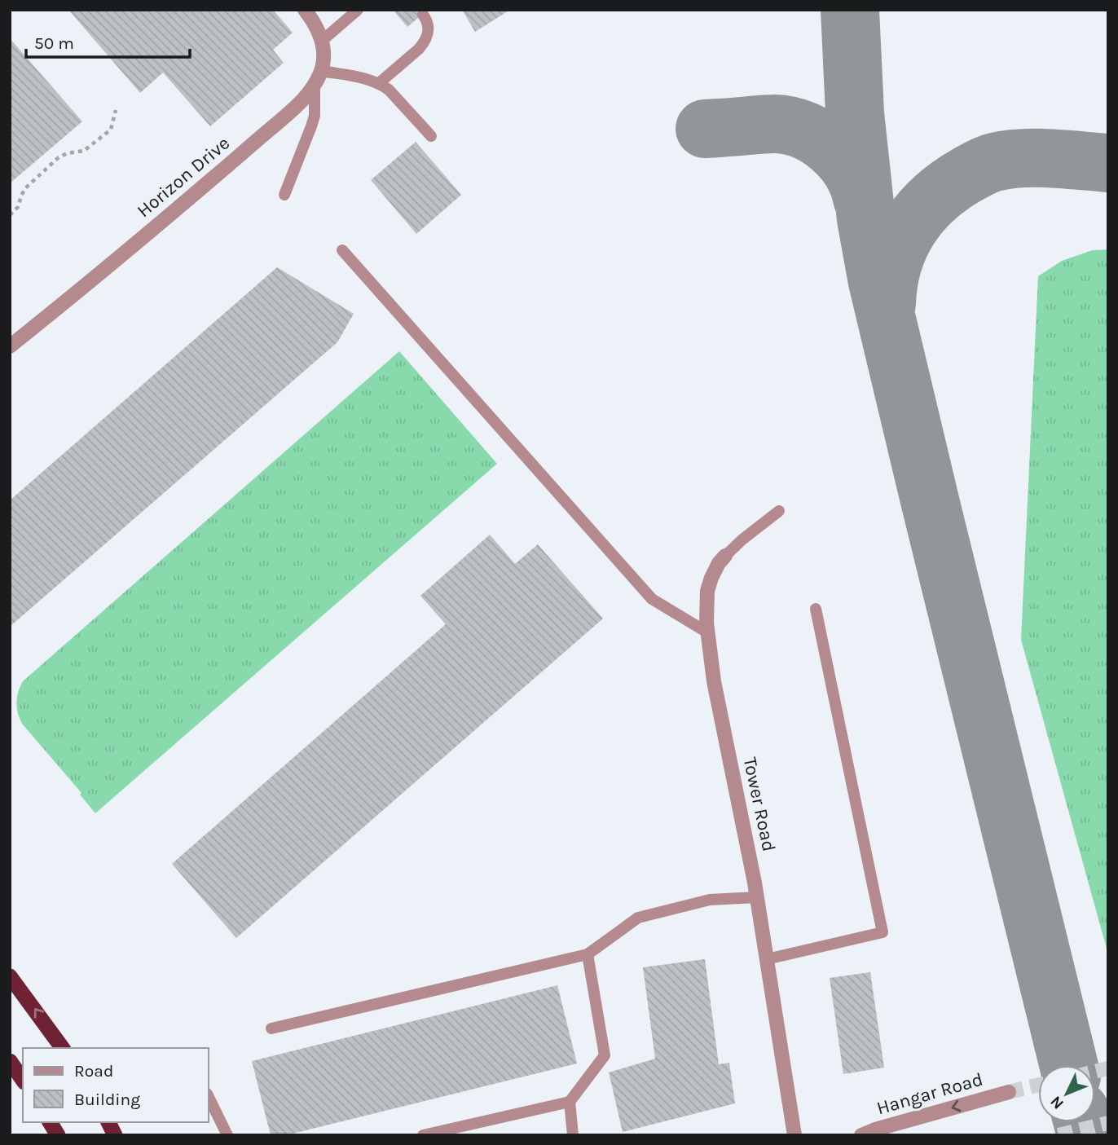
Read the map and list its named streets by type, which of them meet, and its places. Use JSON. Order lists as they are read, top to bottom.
{
  "streets": {
    "street": ["Horizon Drive", "Tower Road", "Hangar Road"]
  },
  "one_way": ["Hangar Road"],
  "legend": ["Road", "Building"],
  "scale_bar": "50 m",
  "north": "bottom left"
}
